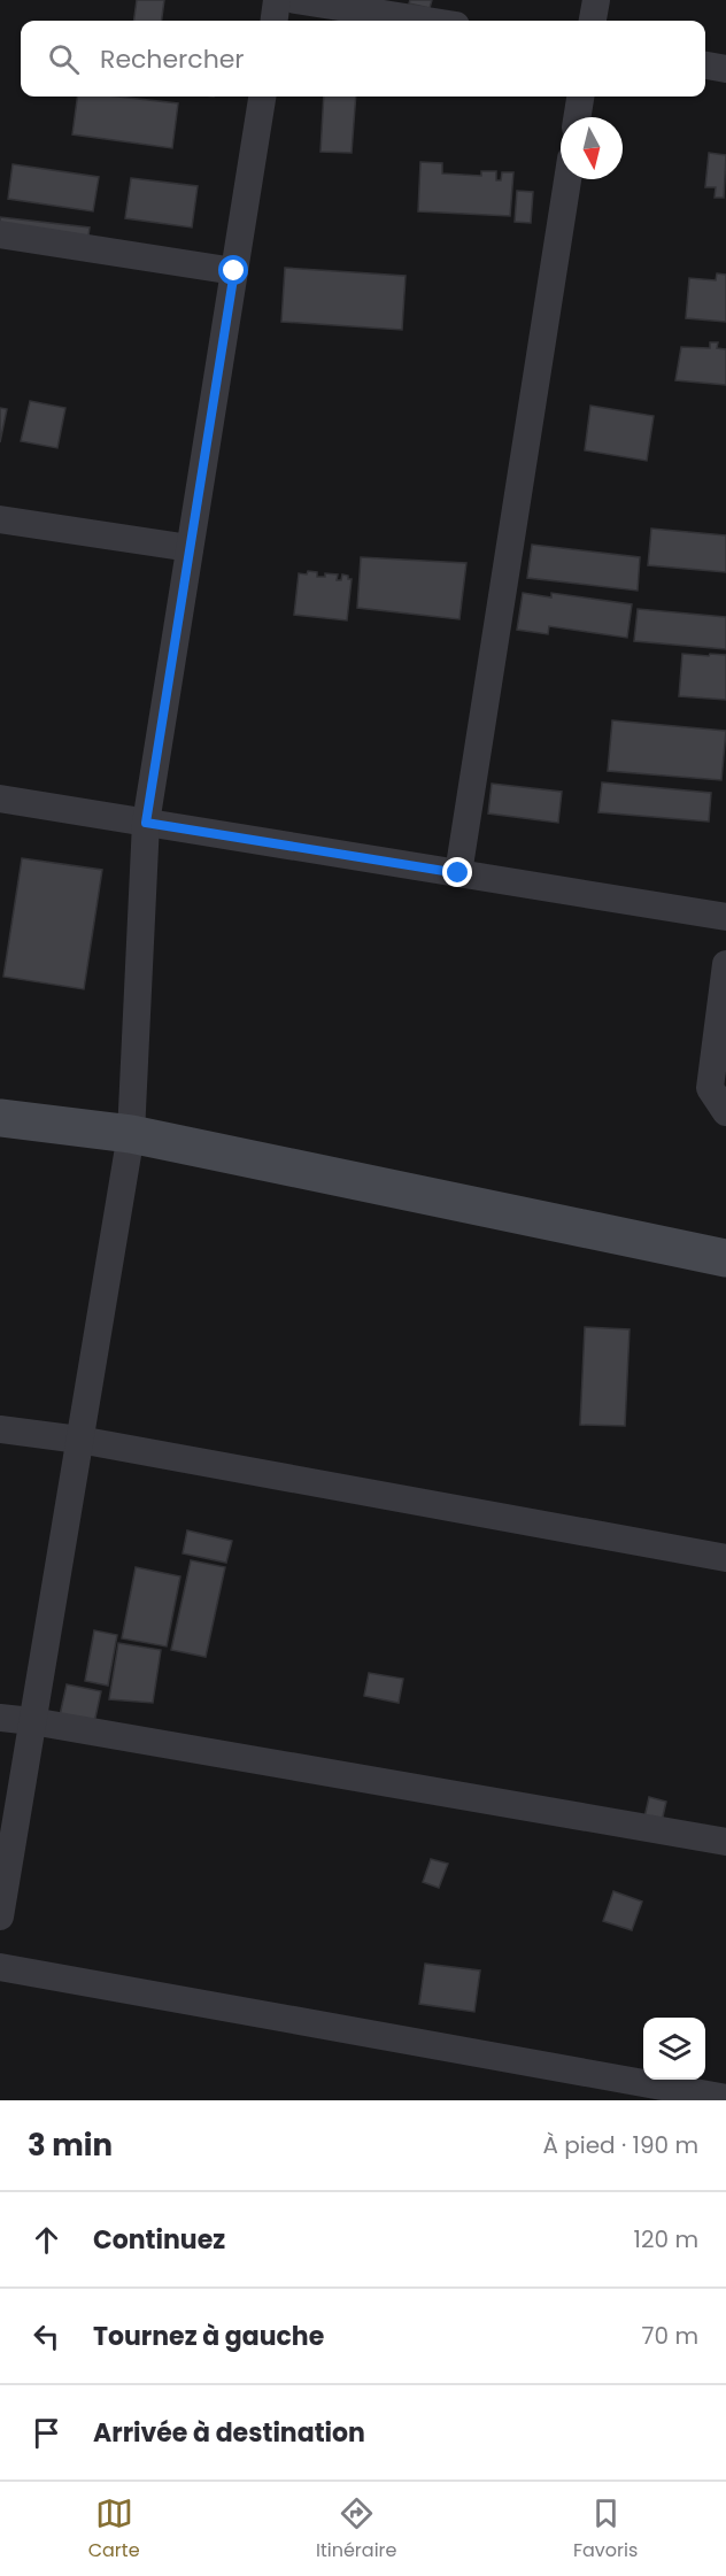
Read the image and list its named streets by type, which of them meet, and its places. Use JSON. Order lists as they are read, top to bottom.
{
  "north": "bottom",
  "page": {
    "search": "Rechercher",
    "heading": ["3 min", "À pied · 190 m"],
    "list": [
      ["Continuez", "120 m"],
      ["Tournez à gauche", "70 m"],
      "Arrivée à destination"
    ],
    "nav": ["Carte", "Itinéraire", "Favoris"]
  }
}
